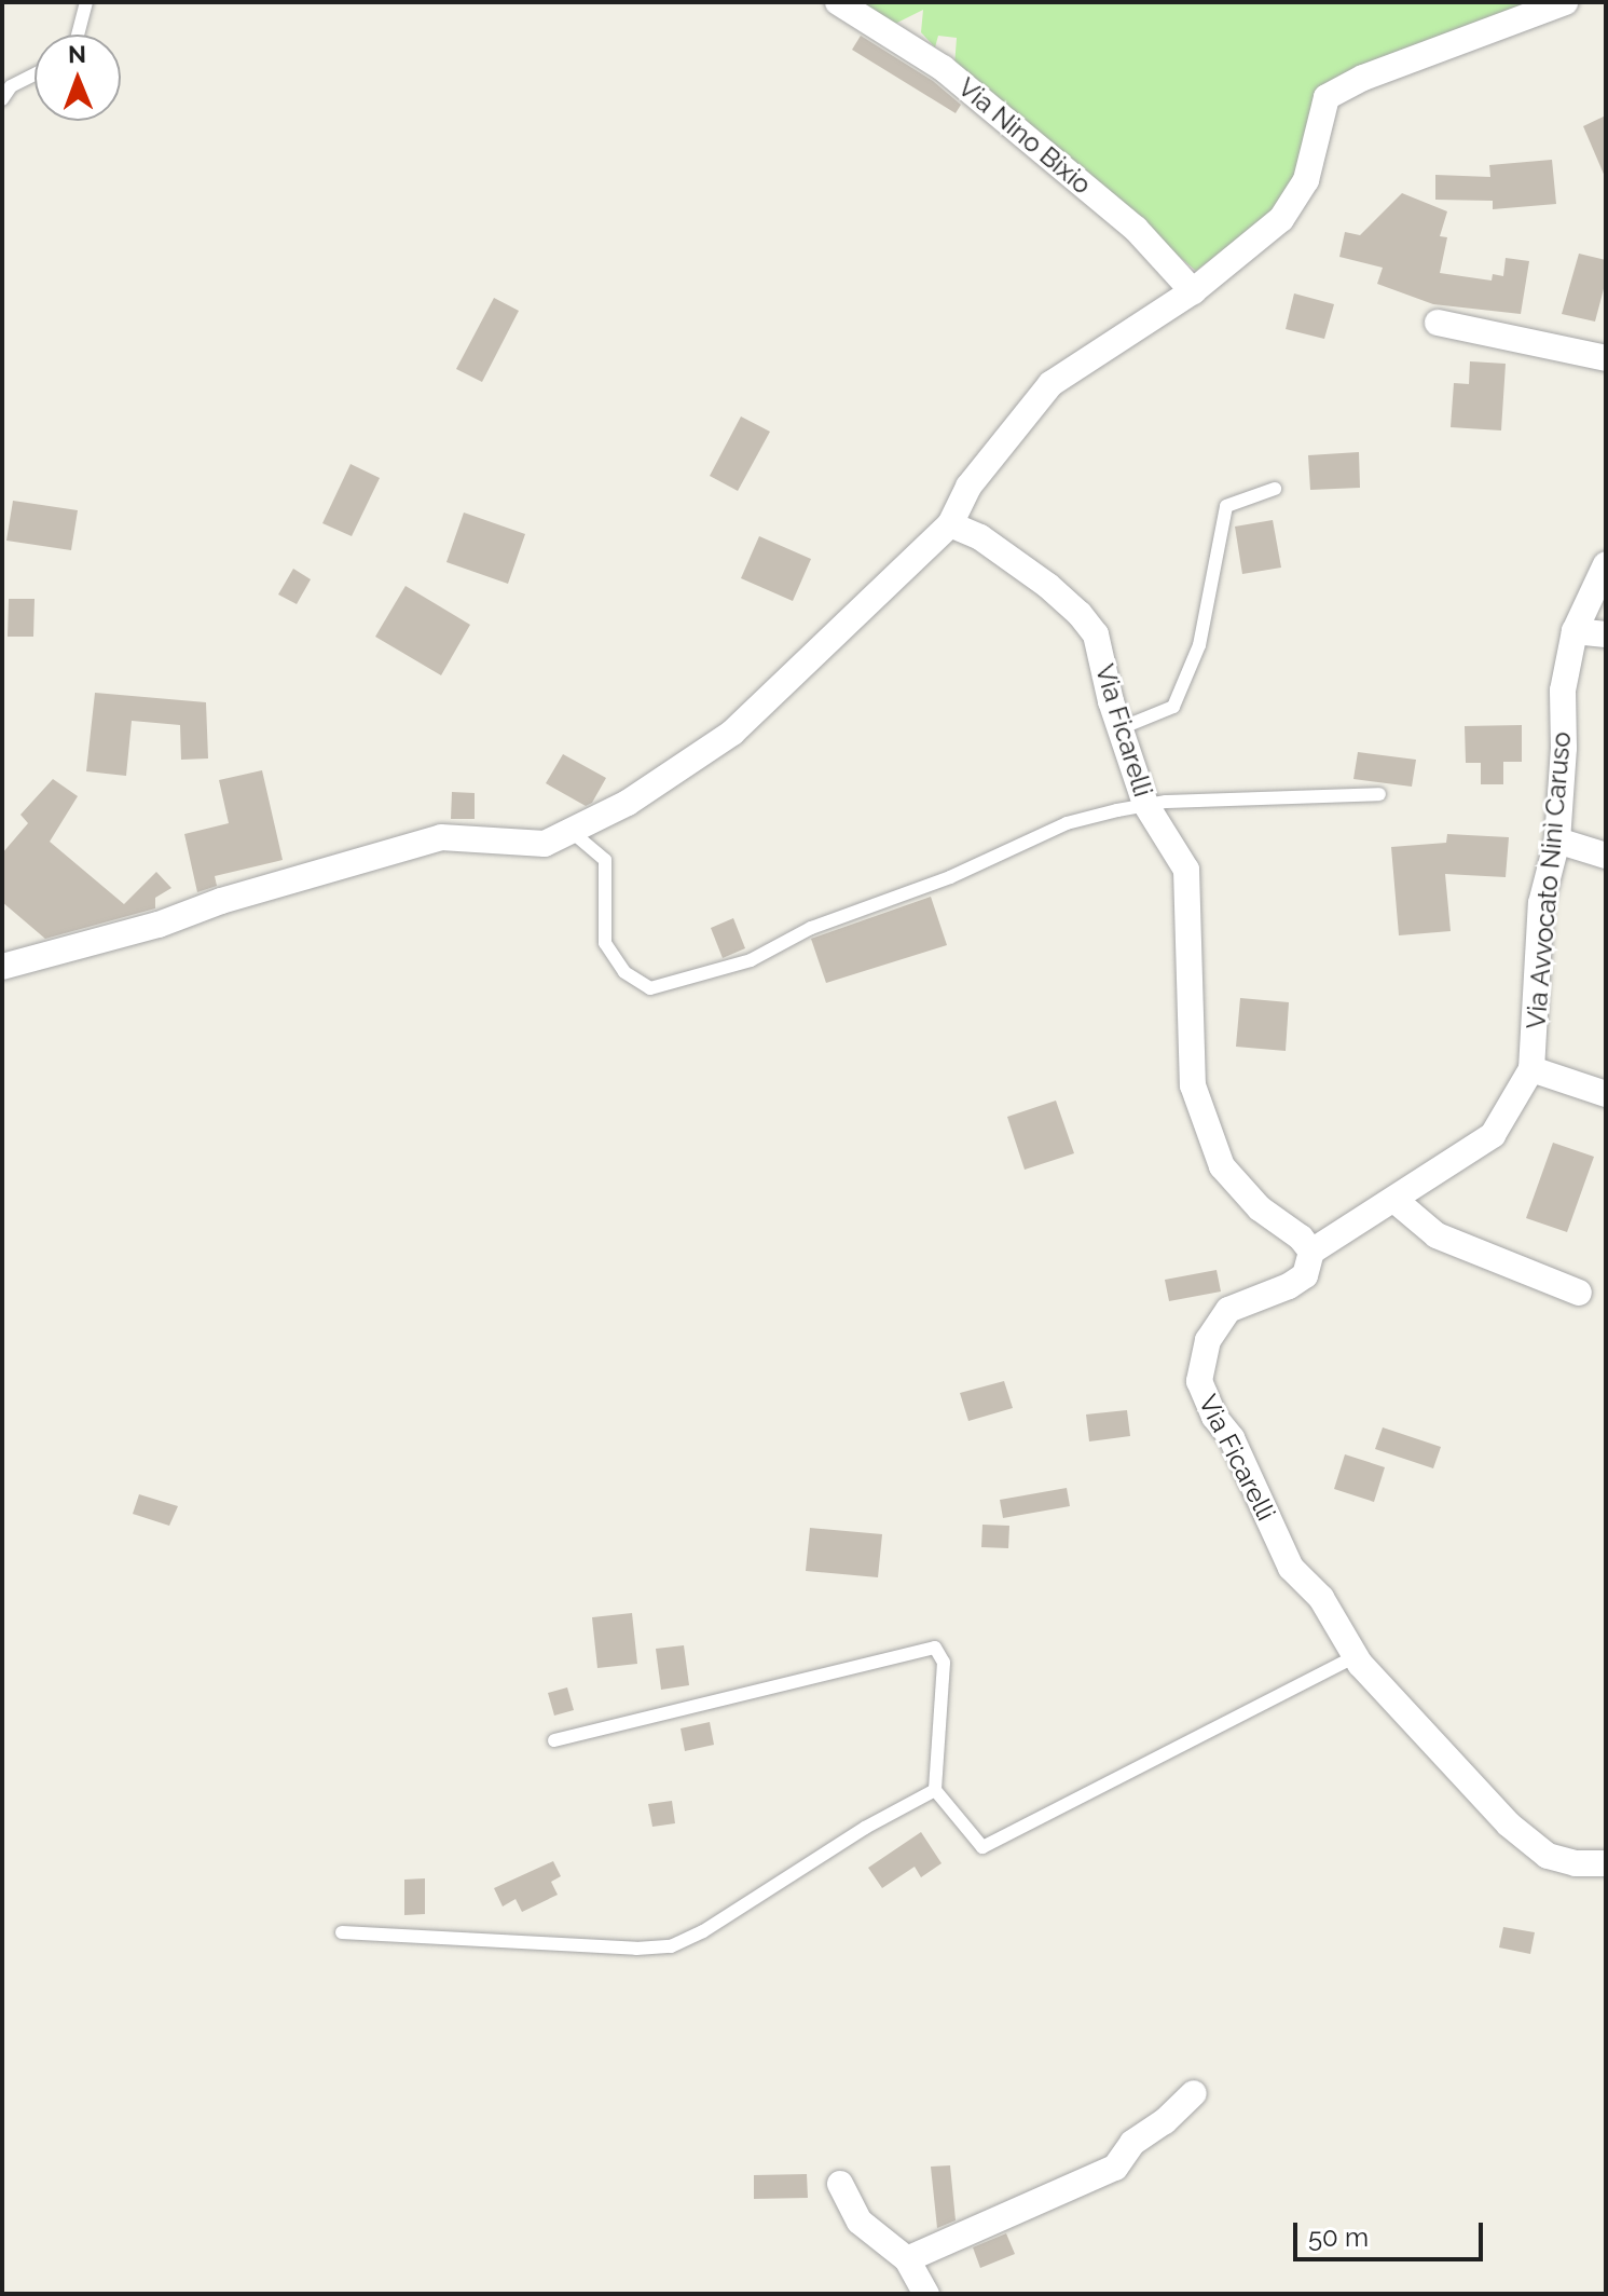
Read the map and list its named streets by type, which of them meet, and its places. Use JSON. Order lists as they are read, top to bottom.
{
  "streets": {
    "street": ["Via Nino Bixio", "Via Ficarelli", "Via Avvocato Ninì Caruso"]
  },
  "crossings": [
    ["Via Ficarelli", "Via Avvocato Ninì Caruso"]
  ],
  "scale_bar": "50 m",
  "north": "top"
}
